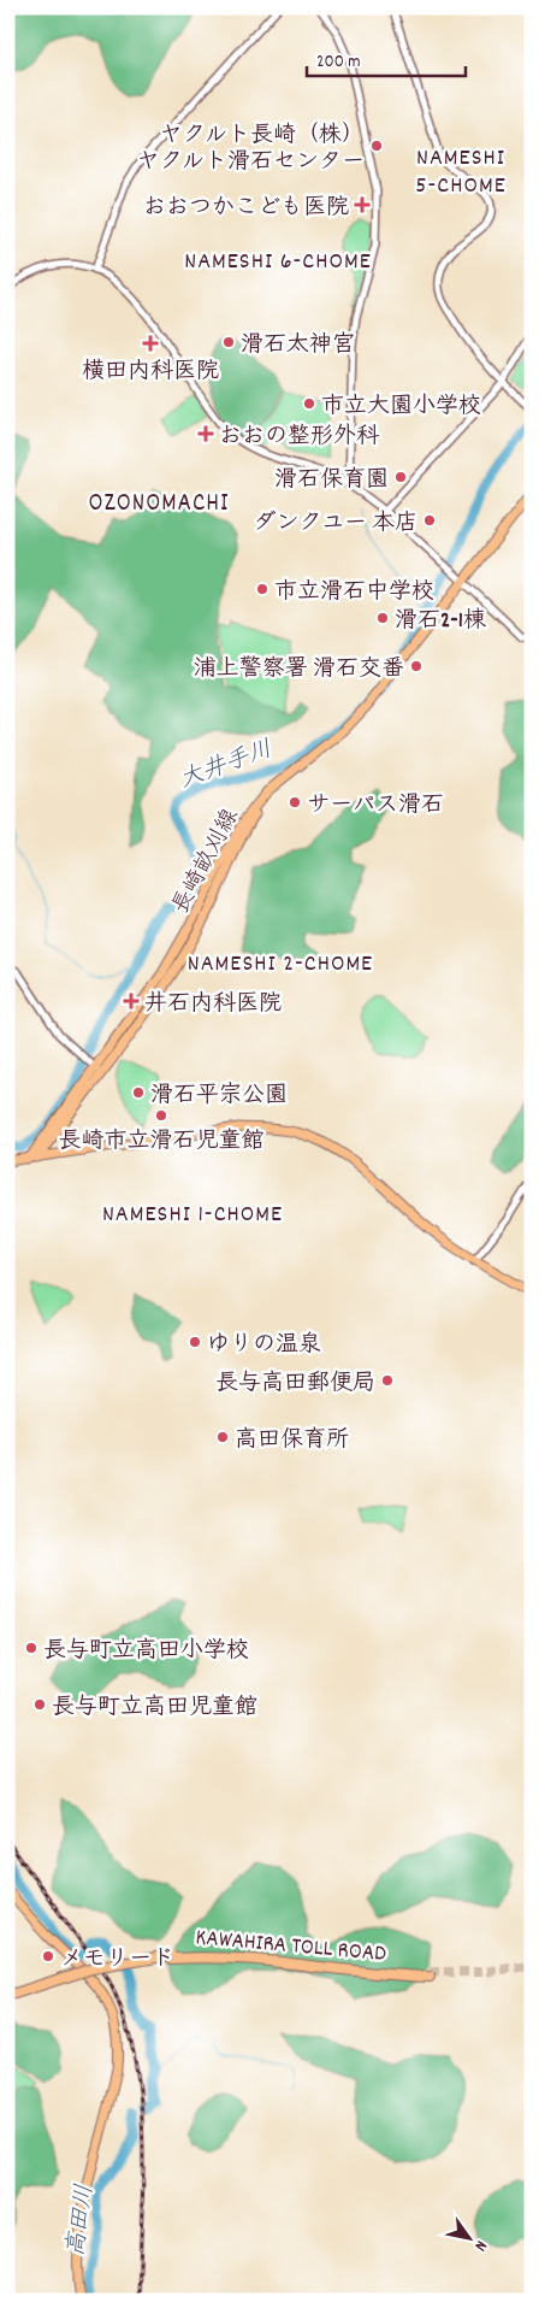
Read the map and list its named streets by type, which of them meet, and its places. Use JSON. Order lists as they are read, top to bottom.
{
  "streets": {
    "highway": ["KAWAHIRA TOLL ROAD"],
    "main road": ["長崎畝刈線"]
  },
  "districts": [
    "NAMESHI 5-CHOME",
    "NAMESHI 6-CHOME",
    "OZONOMACHI",
    "NAMESHI 2-CHOME",
    "NAMESHI 1-CHOME"
  ],
  "water": ["大井手川", "高田川"],
  "places": {
    "other": [
      "ヤクルト長崎（株） ヤクルト滑石センター",
      "滑石太神宮",
      "市立大園小学校",
      "滑石保育園",
      "ダンクユー 本店",
      "市立滑石中学校",
      "滑石2-1棟",
      "浦上警察署 滑石交番",
      "サーパス滑石",
      "滑石平宗公園",
      "長崎市立滑石児童館",
      "ゆりの温泉",
      "長与高田郵便局",
      "高田保育所",
      "長与町立高田小学校",
      "長与町立高田児童館",
      "メモリード"
    ],
    "health": [
      "おおつかこども医院",
      "横田内科医院",
      "おおの整形外科",
      "井石内科医院"
    ]
  },
  "scale_bar": "200 m",
  "north": "bottom right"
}
